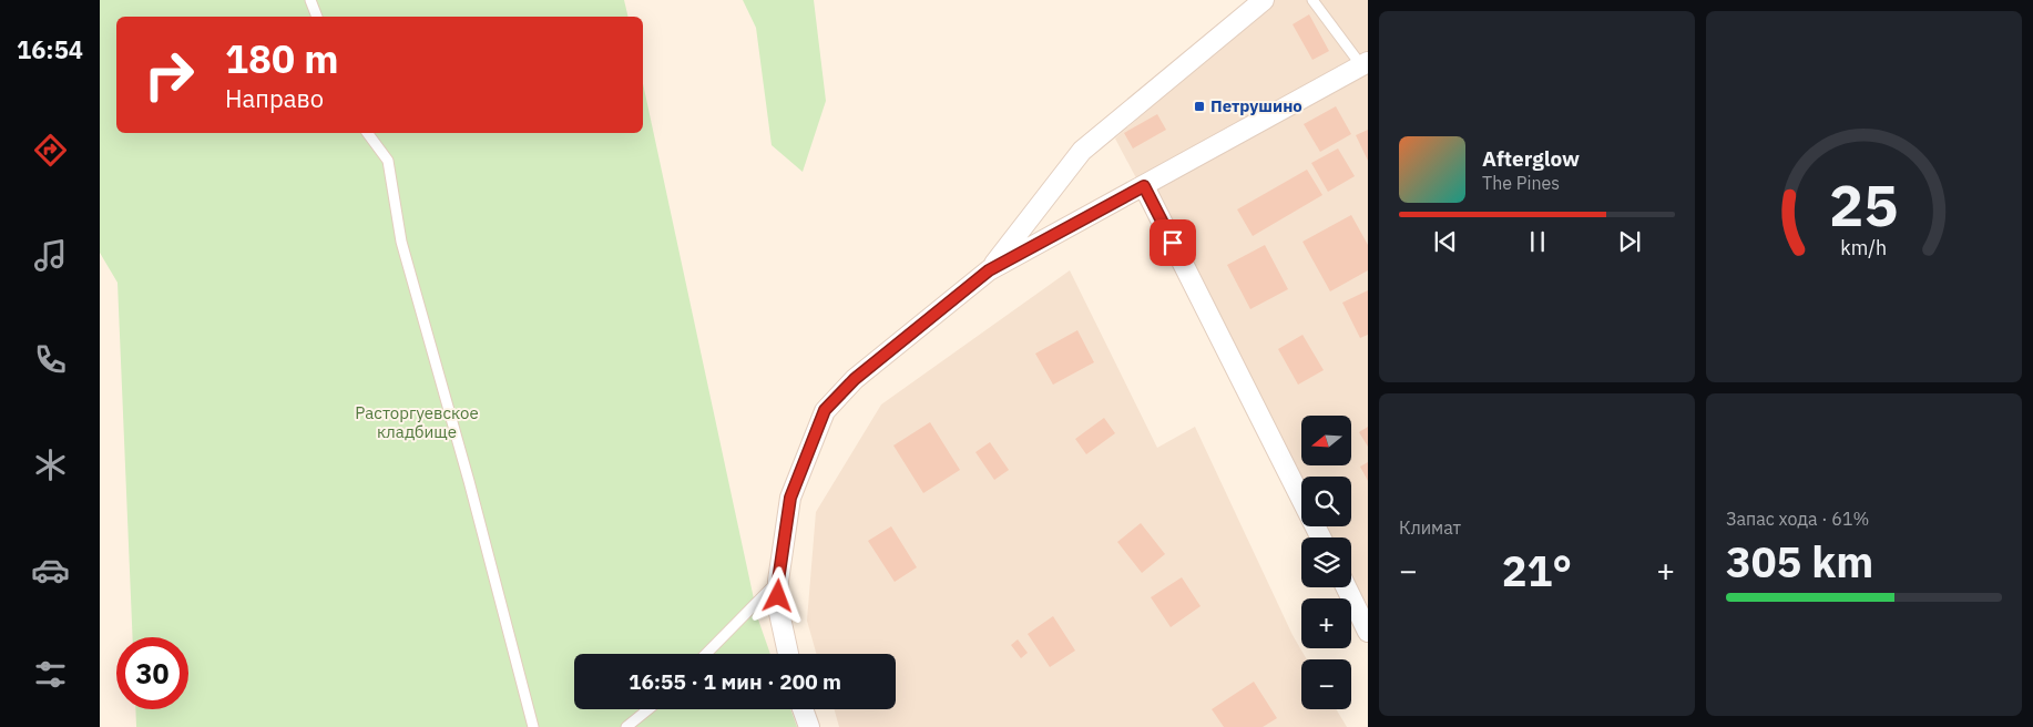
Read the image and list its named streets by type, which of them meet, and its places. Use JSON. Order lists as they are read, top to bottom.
{
  "parks": ["Расторгуевское кладбище"],
  "places": {
    "transit": ["Петрушино"]
  },
  "north": "left",
  "page": {
    "tabs": "16:54",
    "turn": ["180 m", "Направо"],
    "song": ["Afterglow", "The Pines"],
    "tile": [
      "Климат",
      ["Запас хода · 61%", "305 km"]
    ],
    "map_buttons": ["+", "−"],
    "heat": ["−", "21°", "+"],
    "limit": "30",
    "trip": "16:55 · 1 мин · 200 m",
    "gauge": ["25", "km/h"]
  }
}
